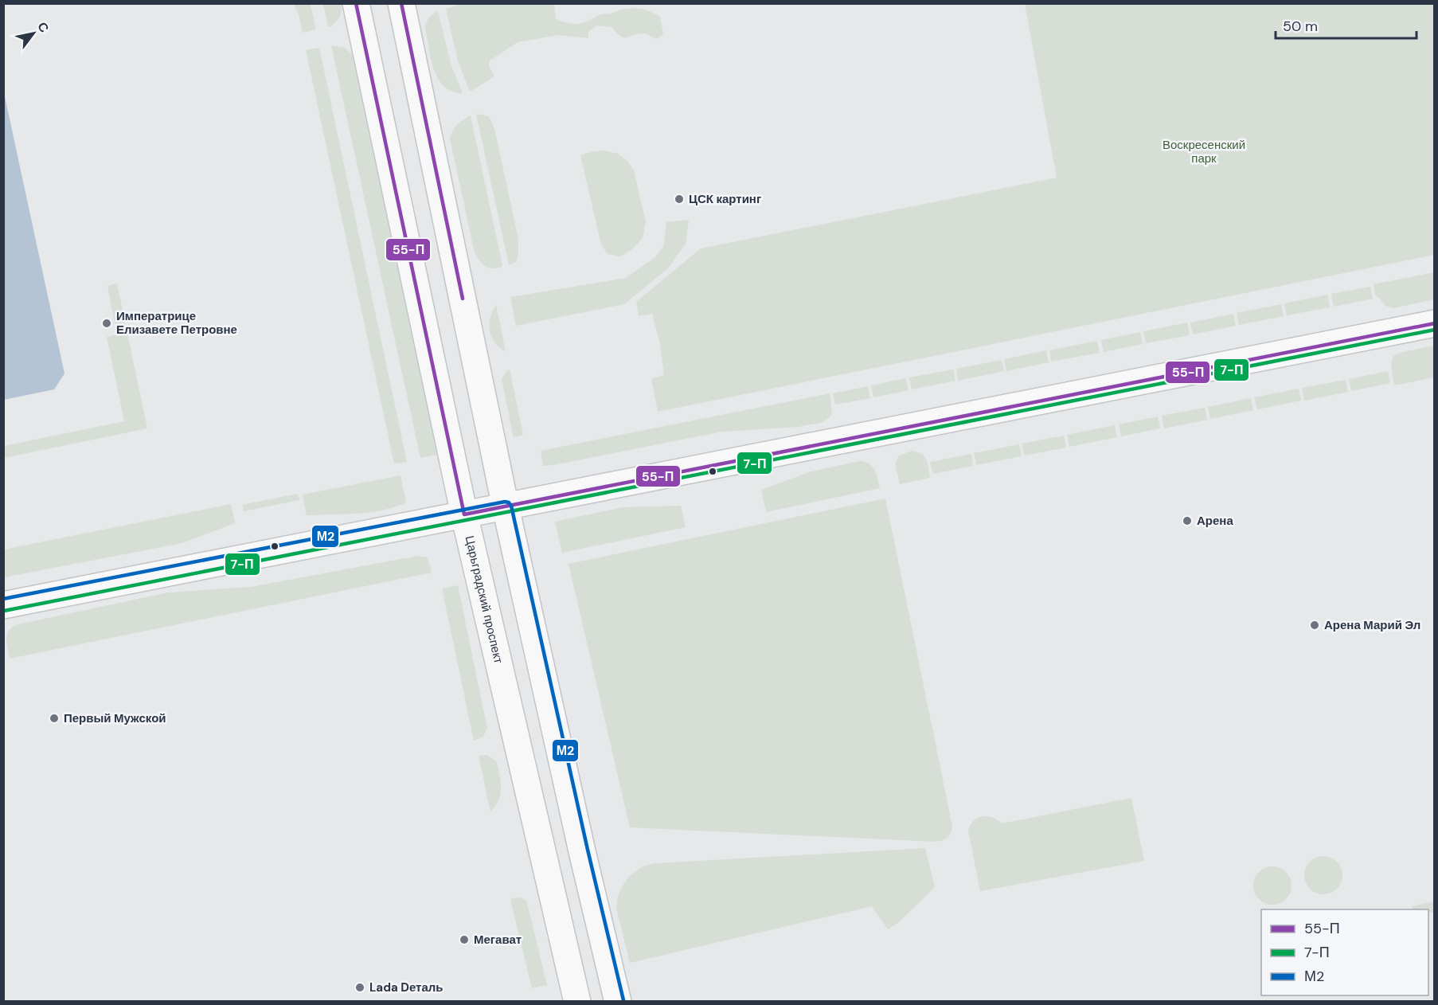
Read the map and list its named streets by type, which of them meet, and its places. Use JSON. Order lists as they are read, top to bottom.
{
  "streets": {
    "main road": ["Царьградский проспект"]
  },
  "parks": ["Воскресенский парк"],
  "places": [
    "ЦСК картинг",
    "Императрице Елизавете Петровне",
    "Арена",
    "Арена Марий Эл",
    "Первый Мужской",
    "Мегават",
    "Lada Dеталь"
  ],
  "lines": ["transit line 55-П", "transit line 7-П", "transit line М2"],
  "legend": ["55-П", "7-П", "М2"],
  "scale_bar": "50 m",
  "north": "top right"
}
